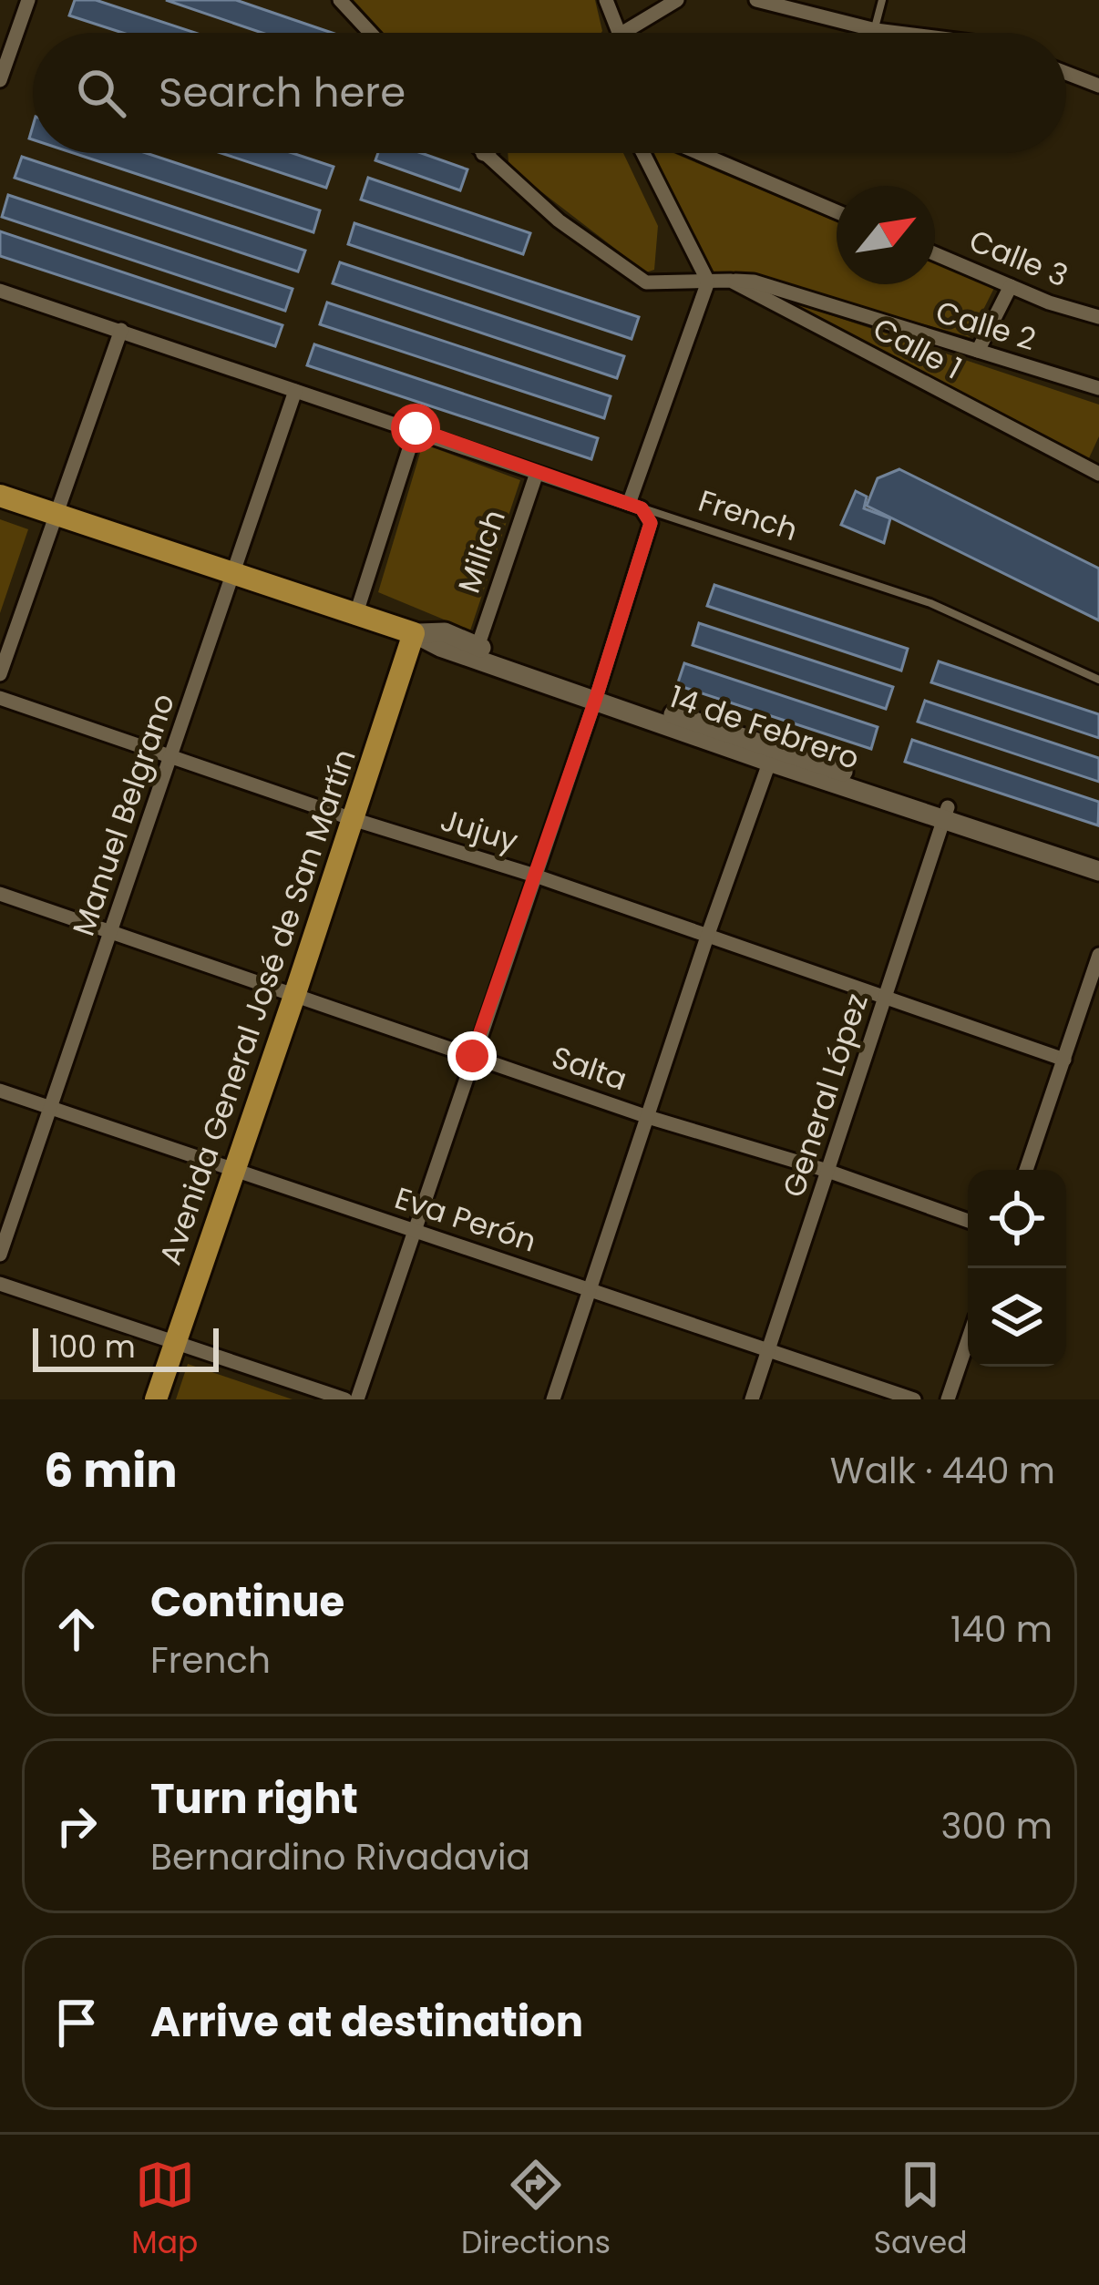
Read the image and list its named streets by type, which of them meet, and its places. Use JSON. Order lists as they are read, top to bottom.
{
  "streets": {
    "main road": ["14 de Febrero", "Avenida General José de San Martín"],
    "street": [
      "Calle 3",
      "Calle 2",
      "Calle 1",
      "French",
      "Milich",
      "Manuel Belgrano",
      "Jujuy",
      "Salta",
      "General López",
      "Eva Perón"
    ]
  },
  "crossings": [
    ["Calle 2", "Calle 1"],
    ["French", "Milich"],
    ["French", "Manuel Belgrano"],
    ["Milich", "14 de Febrero"],
    ["14 de Febrero", "Manuel Belgrano"],
    ["14 de Febrero", "Avenida General José de San Martín"],
    ["14 de Febrero", "General López"],
    ["Manuel Belgrano", "Jujuy"],
    ["Manuel Belgrano", "Salta"],
    ["Manuel Belgrano", "Eva Perón"],
    ["Jujuy", "Avenida General José de San Martín"],
    ["Jujuy", "General López"],
    ["Avenida General José de San Martín", "Salta"],
    ["Avenida General José de San Martín", "Eva Perón"],
    ["Salta", "General López"],
    ["General López", "Eva Perón"]
  ],
  "scale_bar": "100 m",
  "north": "top right",
  "page": {
    "search": "Search here",
    "scale": "100 m",
    "heading": ["6 min", "Walk · 440 m"],
    "list": [
      ["Continue", "French", "140 m"],
      ["Turn right", "Bernardino Rivadavia", "300 m"],
      "Arrive at destination"
    ],
    "nav": ["Map", "Directions", "Saved"]
  }
}
